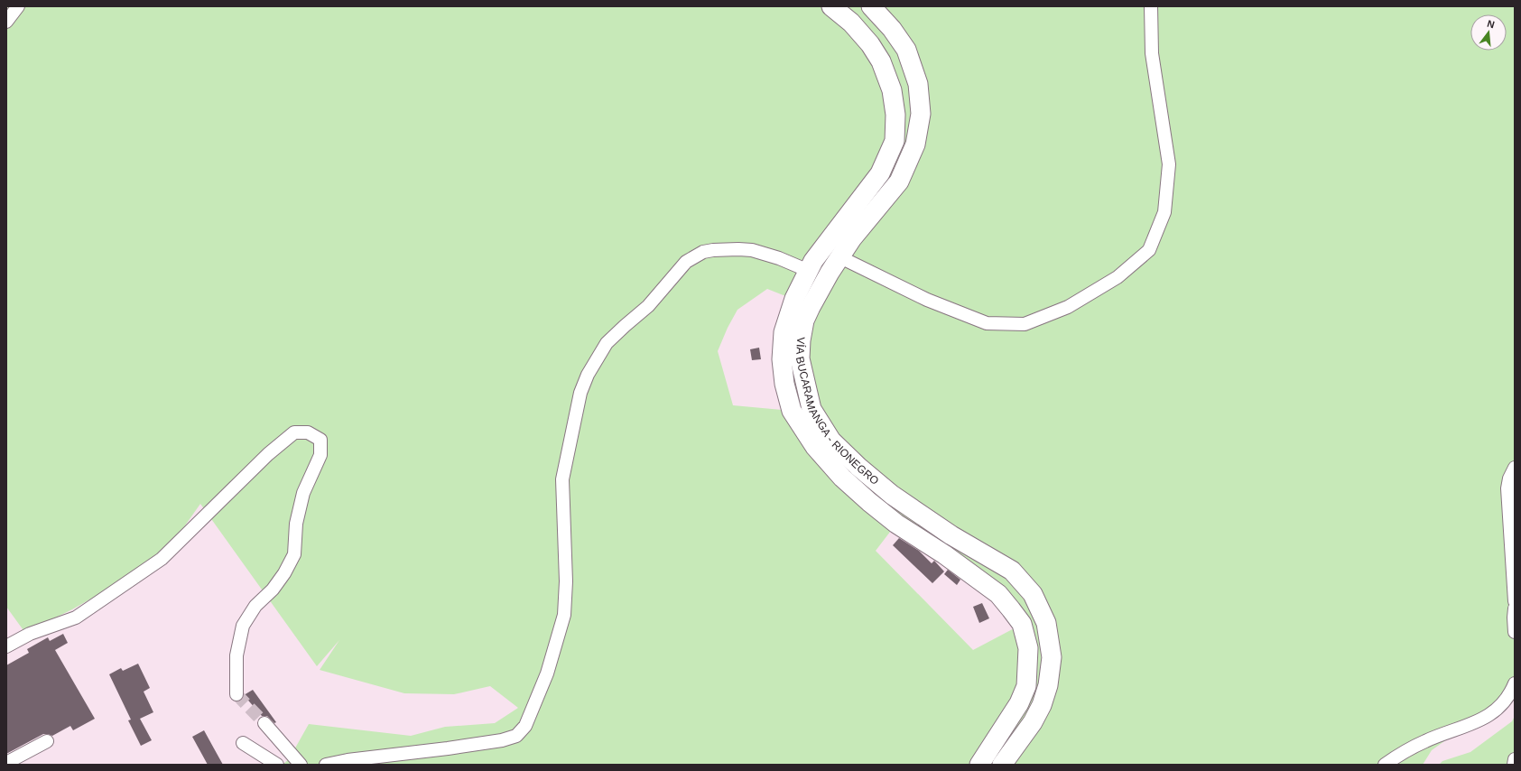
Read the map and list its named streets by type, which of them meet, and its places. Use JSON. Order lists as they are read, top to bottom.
{
  "streets": {
    "highway": ["VÍA BUCARAMANGA - RIONEGRO"]
  },
  "north": "top"
}
